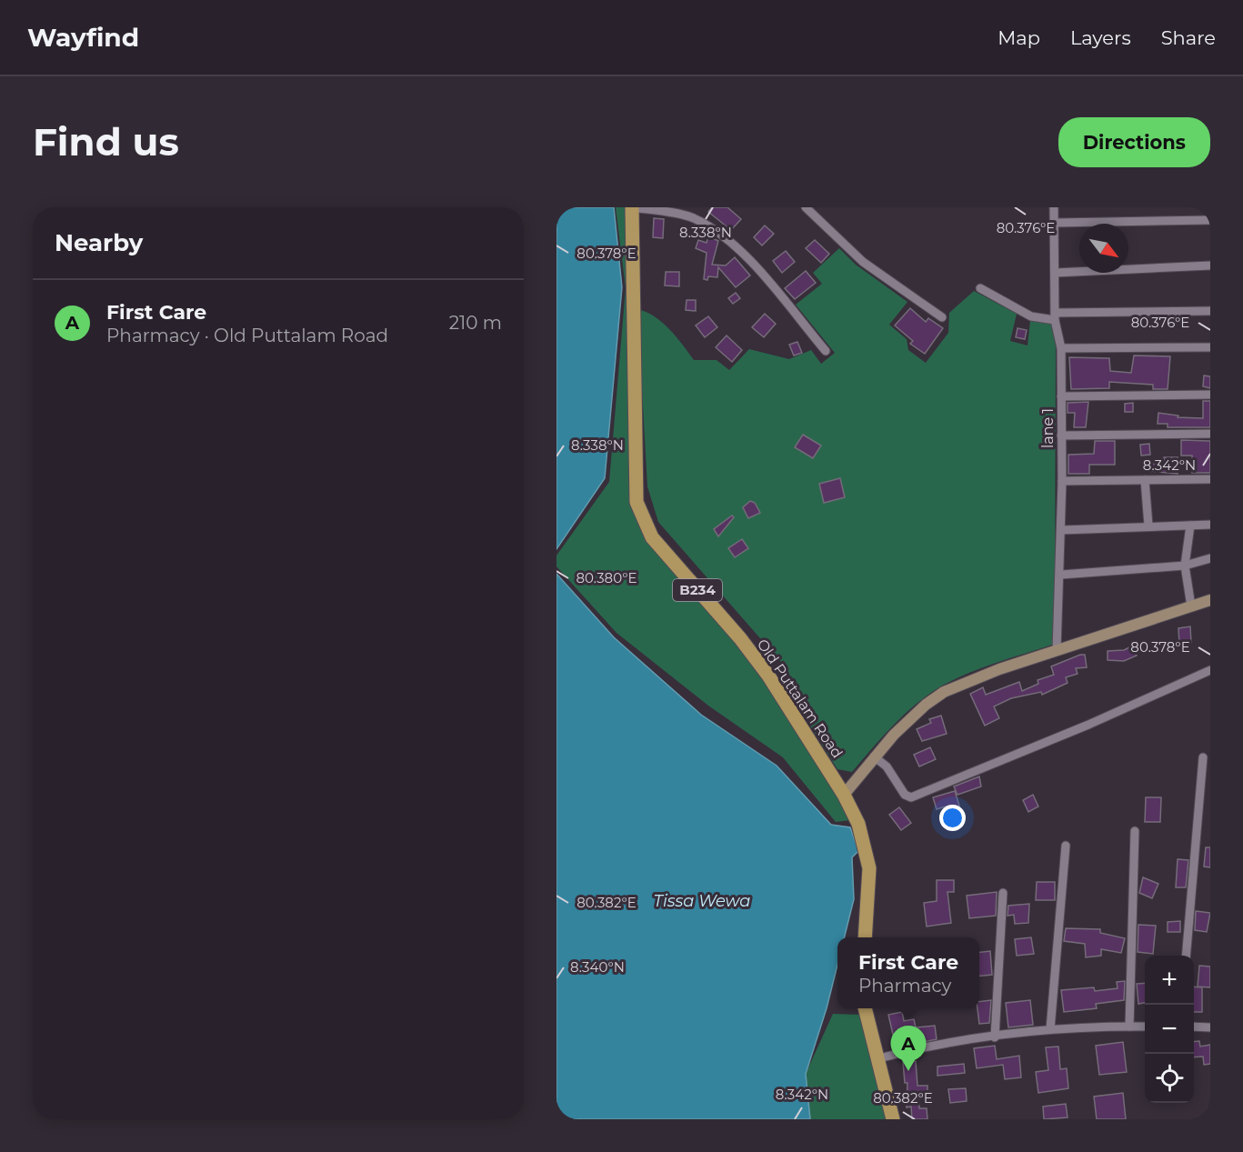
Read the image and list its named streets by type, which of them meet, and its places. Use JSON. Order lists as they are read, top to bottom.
{
  "streets": {
    "main road": ["B234", "Old Puttalam Road"],
    "street": ["lane 1"]
  },
  "water": ["Tissa Wewa"],
  "north": "bottom right",
  "page": {
    "header": "Wayfind",
    "nav": ["Map", "Layers", "Share"],
    "buttons": "Directions",
    "title": "Find us",
    "heading": "Nearby",
    "list": [
      {
        "mark": "A",
        "name": "First Care",
        "note": "Pharmacy · Old Puttalam Road",
        "value": "210 m"
      }
    ],
    "popup": ["First Care", "Pharmacy"],
    "map_buttons": ["+", "−"],
    "pins": "A"
  },
  "coordinates": [
    "80.376°E",
    "8.338°N",
    "80.378°E",
    "8.342°N",
    "80.380°E",
    "80.382°E",
    "8.340°N"
  ]
}
